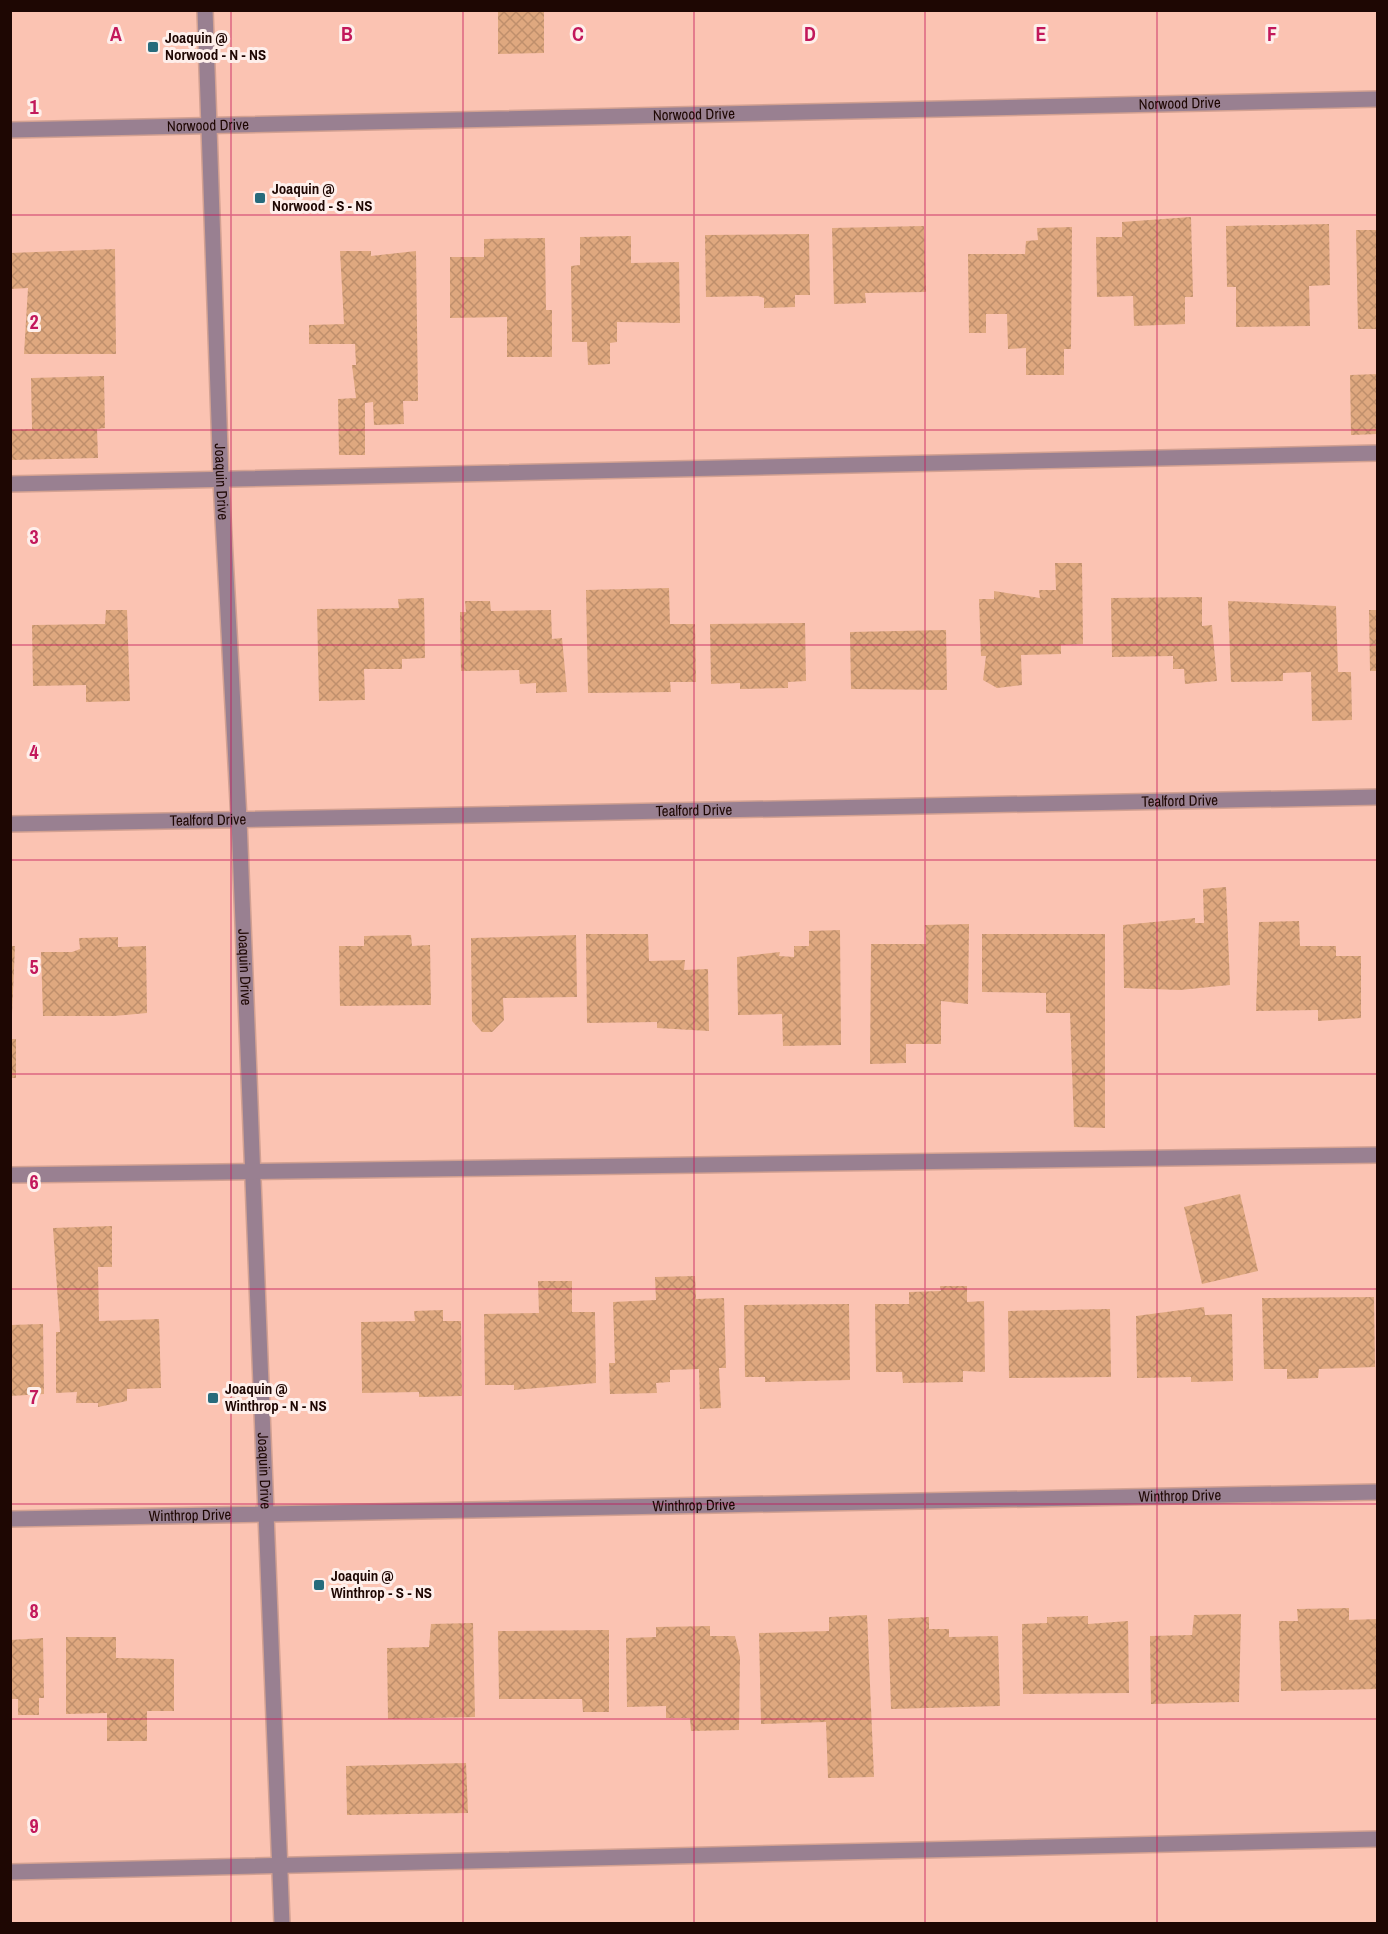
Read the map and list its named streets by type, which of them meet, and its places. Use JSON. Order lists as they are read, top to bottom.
{
  "streets": {
    "street": [
      "Norwood Drive",
      "Joaquin Drive",
      "Tealford Drive",
      "Winthrop Drive"
    ]
  },
  "crossings": [
    ["Norwood Drive", "Joaquin Drive"],
    ["Joaquin Drive", "Tealford Drive"],
    ["Joaquin Drive", "Winthrop Drive"]
  ],
  "places": {
    "transit": [
      "Joaquin @ Norwood - N - NS",
      "Joaquin @ Norwood - S - NS",
      "Joaquin @ Winthrop - N - NS",
      "Joaquin @ Winthrop - S - NS"
    ]
  },
  "grid": {
    "columns": [
      "A",
      "B",
      "C",
      "D",
      "E",
      "F"
    ],
    "rows": [
      "1",
      "2",
      "3",
      "4",
      "5",
      "6",
      "7",
      "8",
      "9"
    ]
  }
}
